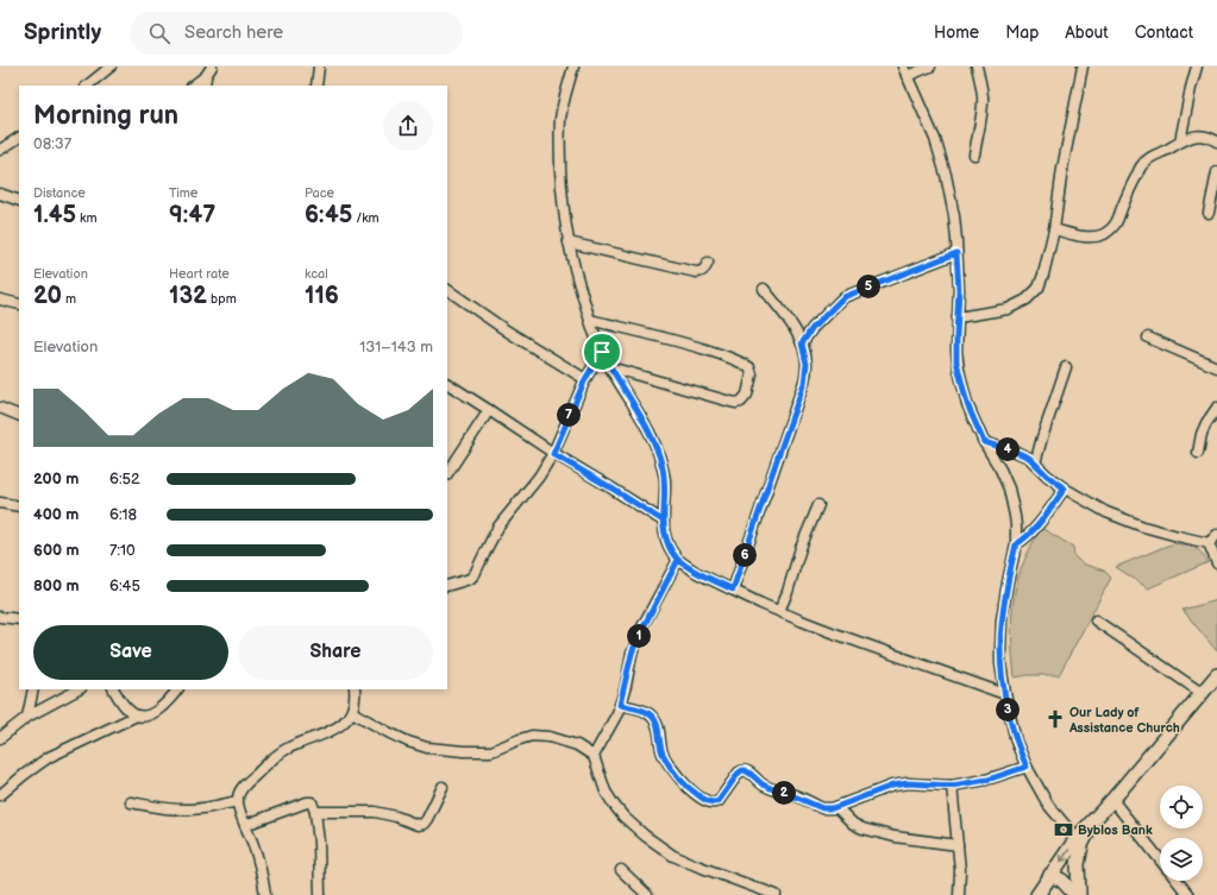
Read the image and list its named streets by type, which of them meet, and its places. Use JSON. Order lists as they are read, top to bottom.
{
  "places": {
    "church": ["Our Lady of Assistance Church"],
    "bank": ["Byblos Bank"]
  },
  "page": {
    "header": "Sprintly",
    "search": "Search here",
    "nav": [
      "Home",
      "Map",
      "About",
      "Contact"
    ],
    "heading": ["Morning run", "08:37"],
    "stats": [
      ["Distance", "1.45 km"],
      ["Time", "9:47"],
      ["Pace", "6:45 /km"],
      ["Elevation", "20 m"],
      ["Heart rate", "132 bpm"],
      ["kcal", "116"]
    ],
    "pins": [
      "5",
      "7",
      "4",
      "6",
      "1",
      "3",
      "2"
    ],
    "chart": ["Elevation", "131–143 m"],
    "list": [
      {
        "name": "200 m",
        "note": "6:52"
      },
      {
        "name": "400 m",
        "note": "6:18"
      },
      {
        "name": "600 m",
        "note": "7:10"
      },
      {
        "name": "800 m",
        "note": "6:45"
      }
    ],
    "buttons": ["Save", "Share"]
  }
}
